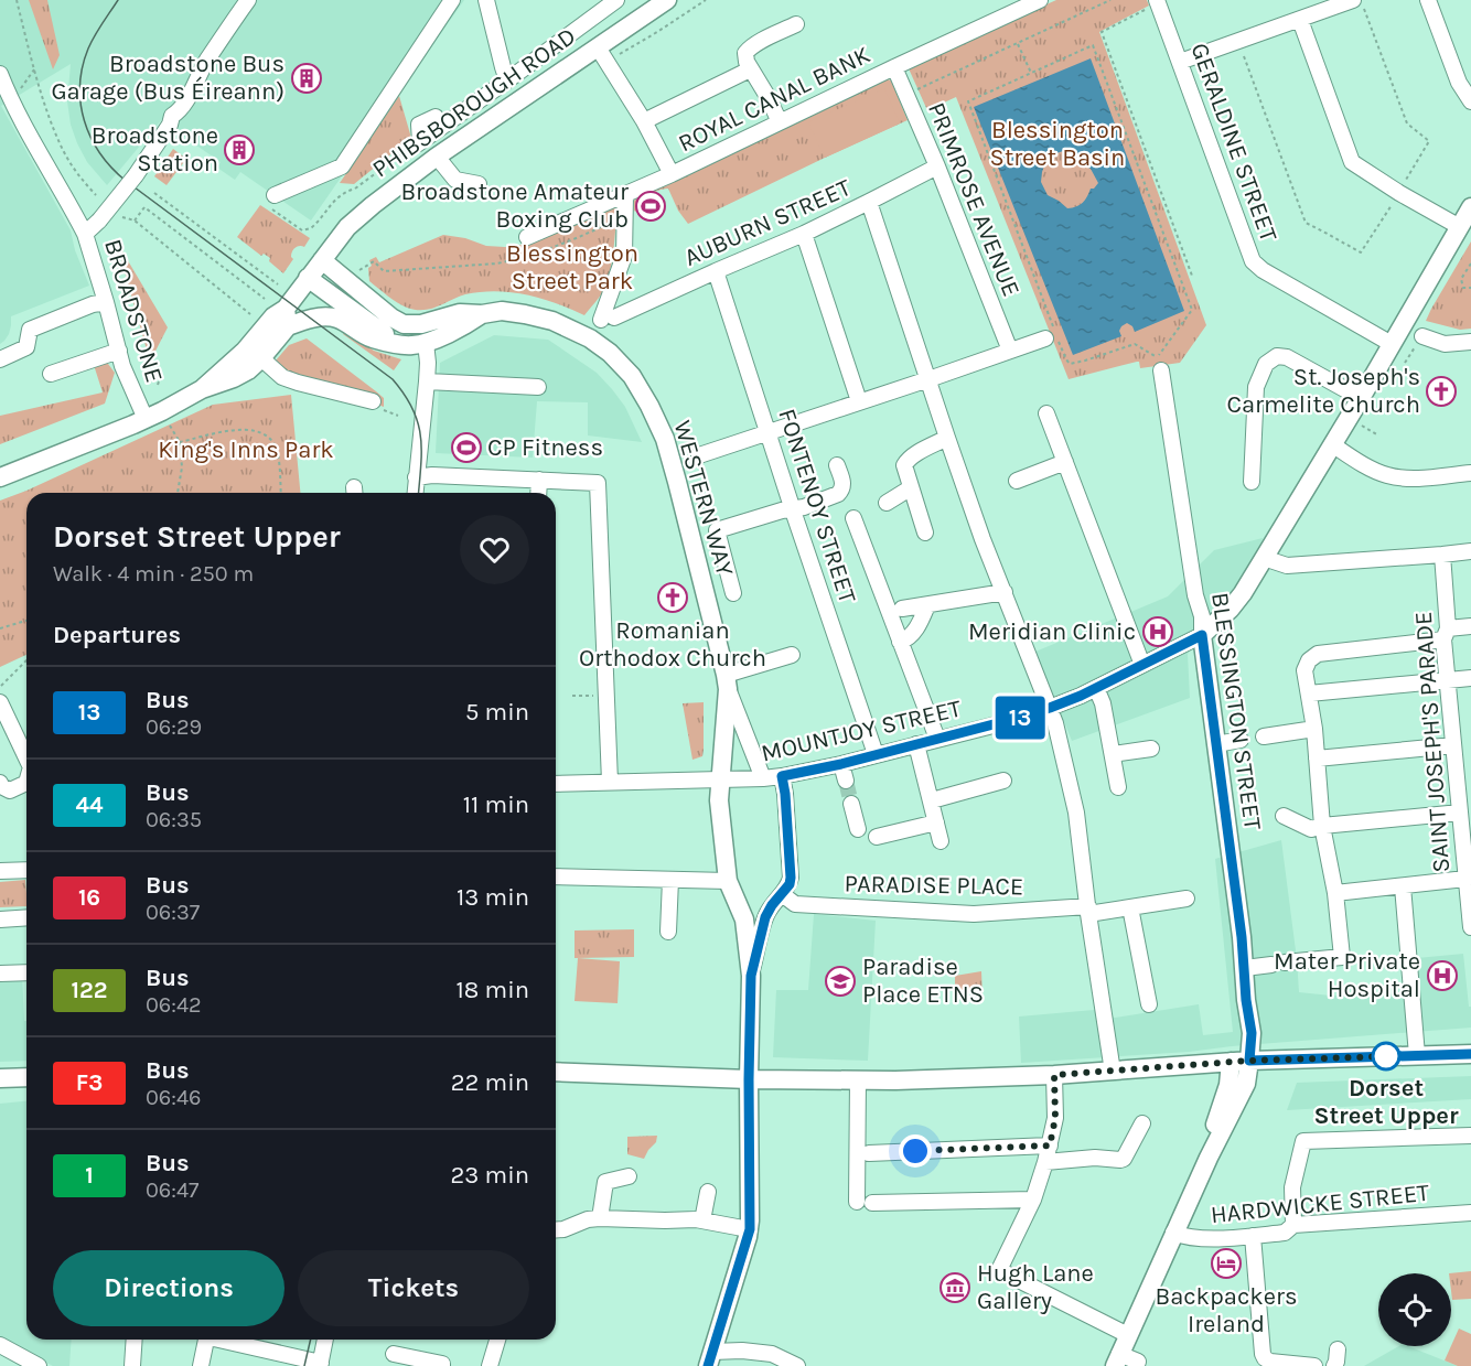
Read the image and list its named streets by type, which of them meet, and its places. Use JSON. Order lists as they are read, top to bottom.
{
  "streets": {
    "main road": ["PHIBSBOROUGH ROAD", "WESTERN WAY", "BLESSINGTON STREET"],
    "street": [
      "ROYAL CANAL BANK",
      "GERALDINE STREET",
      "PRIMROSE AVENUE",
      "AUBURN STREET",
      "BROADSTONE",
      "FONTENOY STREET",
      "MOUNTJOY STREET",
      "SAINT JOSEPH'S PARADE",
      "PARADISE PLACE",
      "HARDWICKE STREET"
    ]
  },
  "crossings": [
    ["ROYAL CANAL BANK", "PRIMROSE AVENUE"],
    ["ROYAL CANAL BANK", "AUBURN STREET"],
    ["PHIBSBOROUGH ROAD", "WESTERN WAY"],
    ["PRIMROSE AVENUE", "AUBURN STREET"],
    ["AUBURN STREET", "FONTENOY STREET"],
    ["WESTERN WAY", "MOUNTJOY STREET"],
    ["FONTENOY STREET", "MOUNTJOY STREET"],
    ["BLESSINGTON STREET", "MOUNTJOY STREET"]
  ],
  "parks": ["Blessington Street Basin", "Blessington Street Park", "King's Inns Park"],
  "places": {
    "building": ["Broadstone Bus Garage (Bus Éireann)", "Broadstone Station"],
    "sports": ["Broadstone Amateur Boxing Club", "CP Fitness"],
    "church": ["St. Joseph's Carmelite Church", "Romanian Orthodox Church"],
    "hospital": ["Meridian Clinic", "Mater Private Hospital"],
    "school or university": ["Paradise Place ETNS"],
    "other": ["Dorset Street Upper"],
    "hotel": ["Backpackers Ireland"],
    "museum": ["Hugh Lane Gallery"]
  },
  "lines": ["bus line 13"],
  "page": {
    "on_map": "13",
    "heading": [
      ["Dorset Street Upper", "Walk · 4 min · 250 m"],
      "Departures"
    ],
    "list": [
      {
        "mark": "13",
        "name": "Bus",
        "note": "06:29",
        "value": "5 min"
      },
      {
        "mark": "44",
        "name": "Bus",
        "note": "06:35",
        "value": "11 min"
      },
      {
        "mark": "16",
        "name": "Bus",
        "note": "06:37",
        "value": "13 min"
      },
      {
        "mark": "122",
        "name": "Bus",
        "note": "06:42",
        "value": "18 min"
      },
      {
        "mark": "F3",
        "name": "Bus",
        "note": "06:46",
        "value": "22 min"
      },
      {
        "mark": "1",
        "name": "Bus",
        "note": "06:47",
        "value": "23 min"
      }
    ],
    "buttons": ["Directions", "Tickets"]
  }
}
